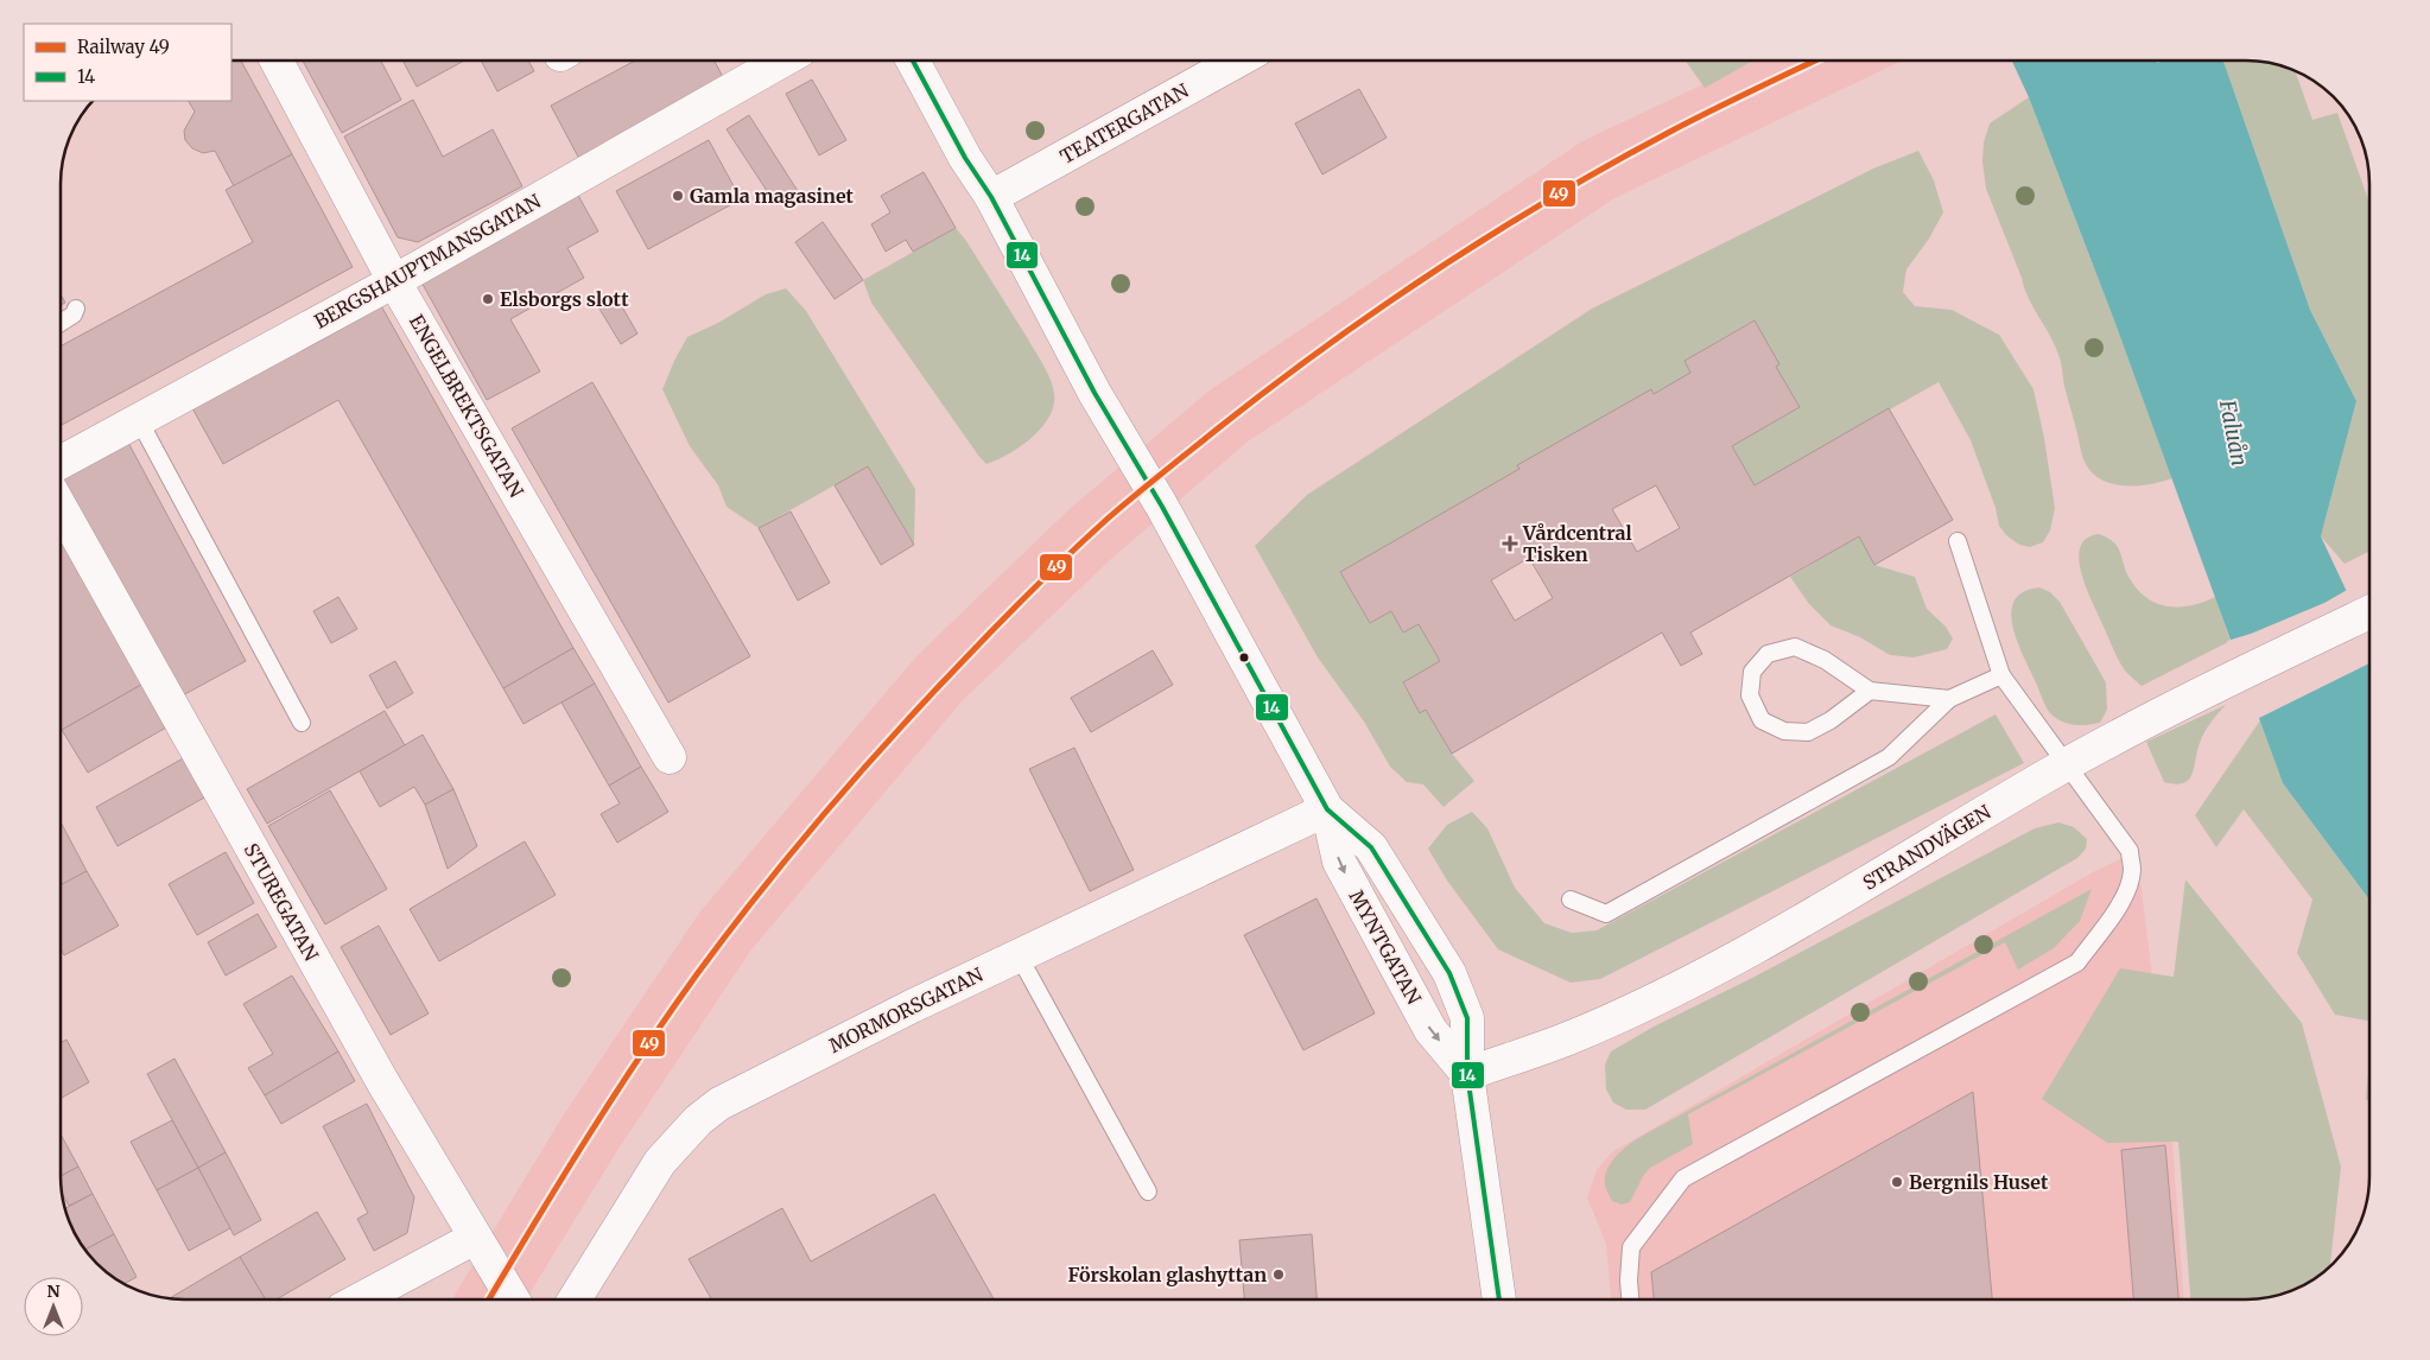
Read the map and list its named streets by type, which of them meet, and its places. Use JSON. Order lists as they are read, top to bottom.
{
  "streets": {
    "street": [
      "TEATERGATAN",
      "BERGSHAUPTMANSGATAN",
      "ENGELBREKTSGATAN",
      "STRANDVÄGEN",
      "STUREGATAN",
      "MYNTGATAN",
      "MORMORSGATAN"
    ]
  },
  "crossings": [
    ["TEATERGATAN", "MYNTGATAN"],
    ["BERGSHAUPTMANSGATAN", "ENGELBREKTSGATAN"],
    ["STRANDVÄGEN", "MYNTGATAN"],
    ["MYNTGATAN", "MORMORSGATAN"]
  ],
  "water": ["Faluån"],
  "places": {
    "other": [
      "Gamla magasinet",
      "Elsborgs slott",
      "Bergnils Huset",
      "Förskolan glashyttan"
    ],
    "health": ["Vårdcentral Tisken"]
  },
  "lines": ["rail line 49", "transit line 14"],
  "legend": ["Railway 49", "14"],
  "north": "top"
}
